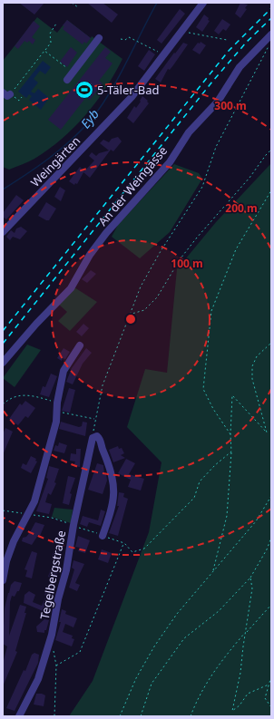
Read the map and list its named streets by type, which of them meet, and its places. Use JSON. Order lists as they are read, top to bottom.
{
  "streets": {
    "street": ["Weingärten", "An der Weingasse", "Tegelbergstraße"]
  },
  "water": ["Eyb"],
  "places": {
    "sports": ["5-Täler-Bad"]
  },
  "rings": ["300 m", "200 m", "100 m"]
}
